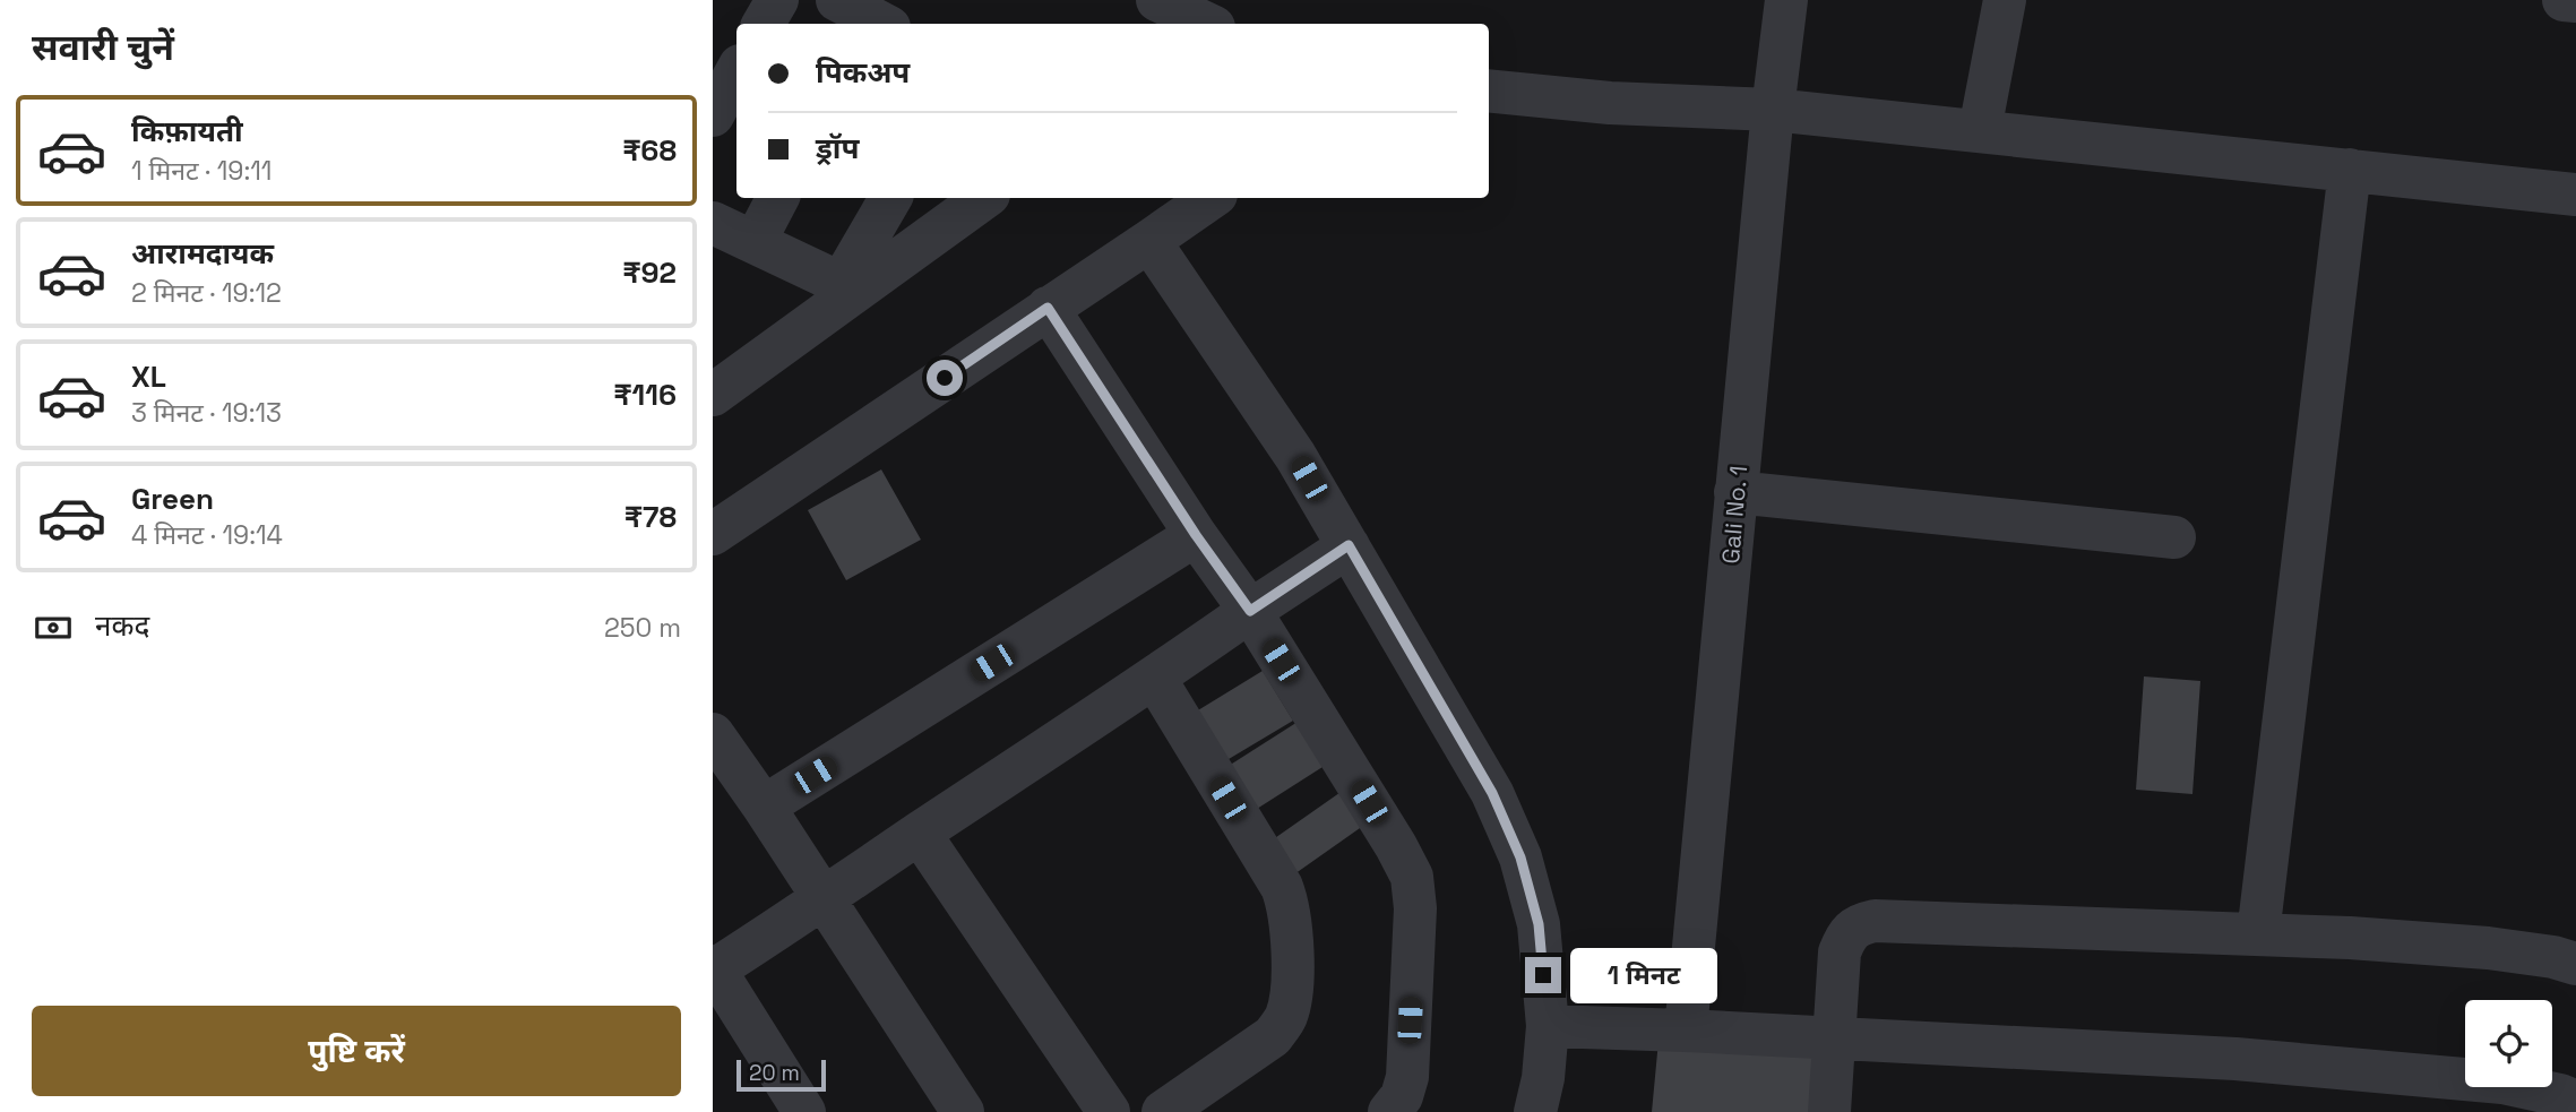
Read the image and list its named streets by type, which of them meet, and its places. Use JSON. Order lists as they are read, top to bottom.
{
  "streets": {
    "street": ["Gali No. 1"]
  },
  "scale_bar": "20 m",
  "page": {
    "heading": "सवारी चुनें",
    "banner": ["पिकअप", "ड्रॉप"],
    "list": [
      {
        "name": "किफ़ायती",
        "note": "1 मिनट · 19:11",
        "value": "₹68"
      },
      {
        "name": "आरामदायक",
        "note": "2 मिनट · 19:12",
        "value": "₹92"
      },
      {
        "name": "XL",
        "note": "3 मिनट · 19:13",
        "value": "₹116"
      },
      {
        "name": "Green",
        "note": "4 मिनट · 19:14",
        "value": "₹78"
      }
    ],
    "pay": ["नकद", "250 m"],
    "bubble": "1 मिनट",
    "buttons": "पुष्टि करें",
    "scale": "20 m"
  }
}
